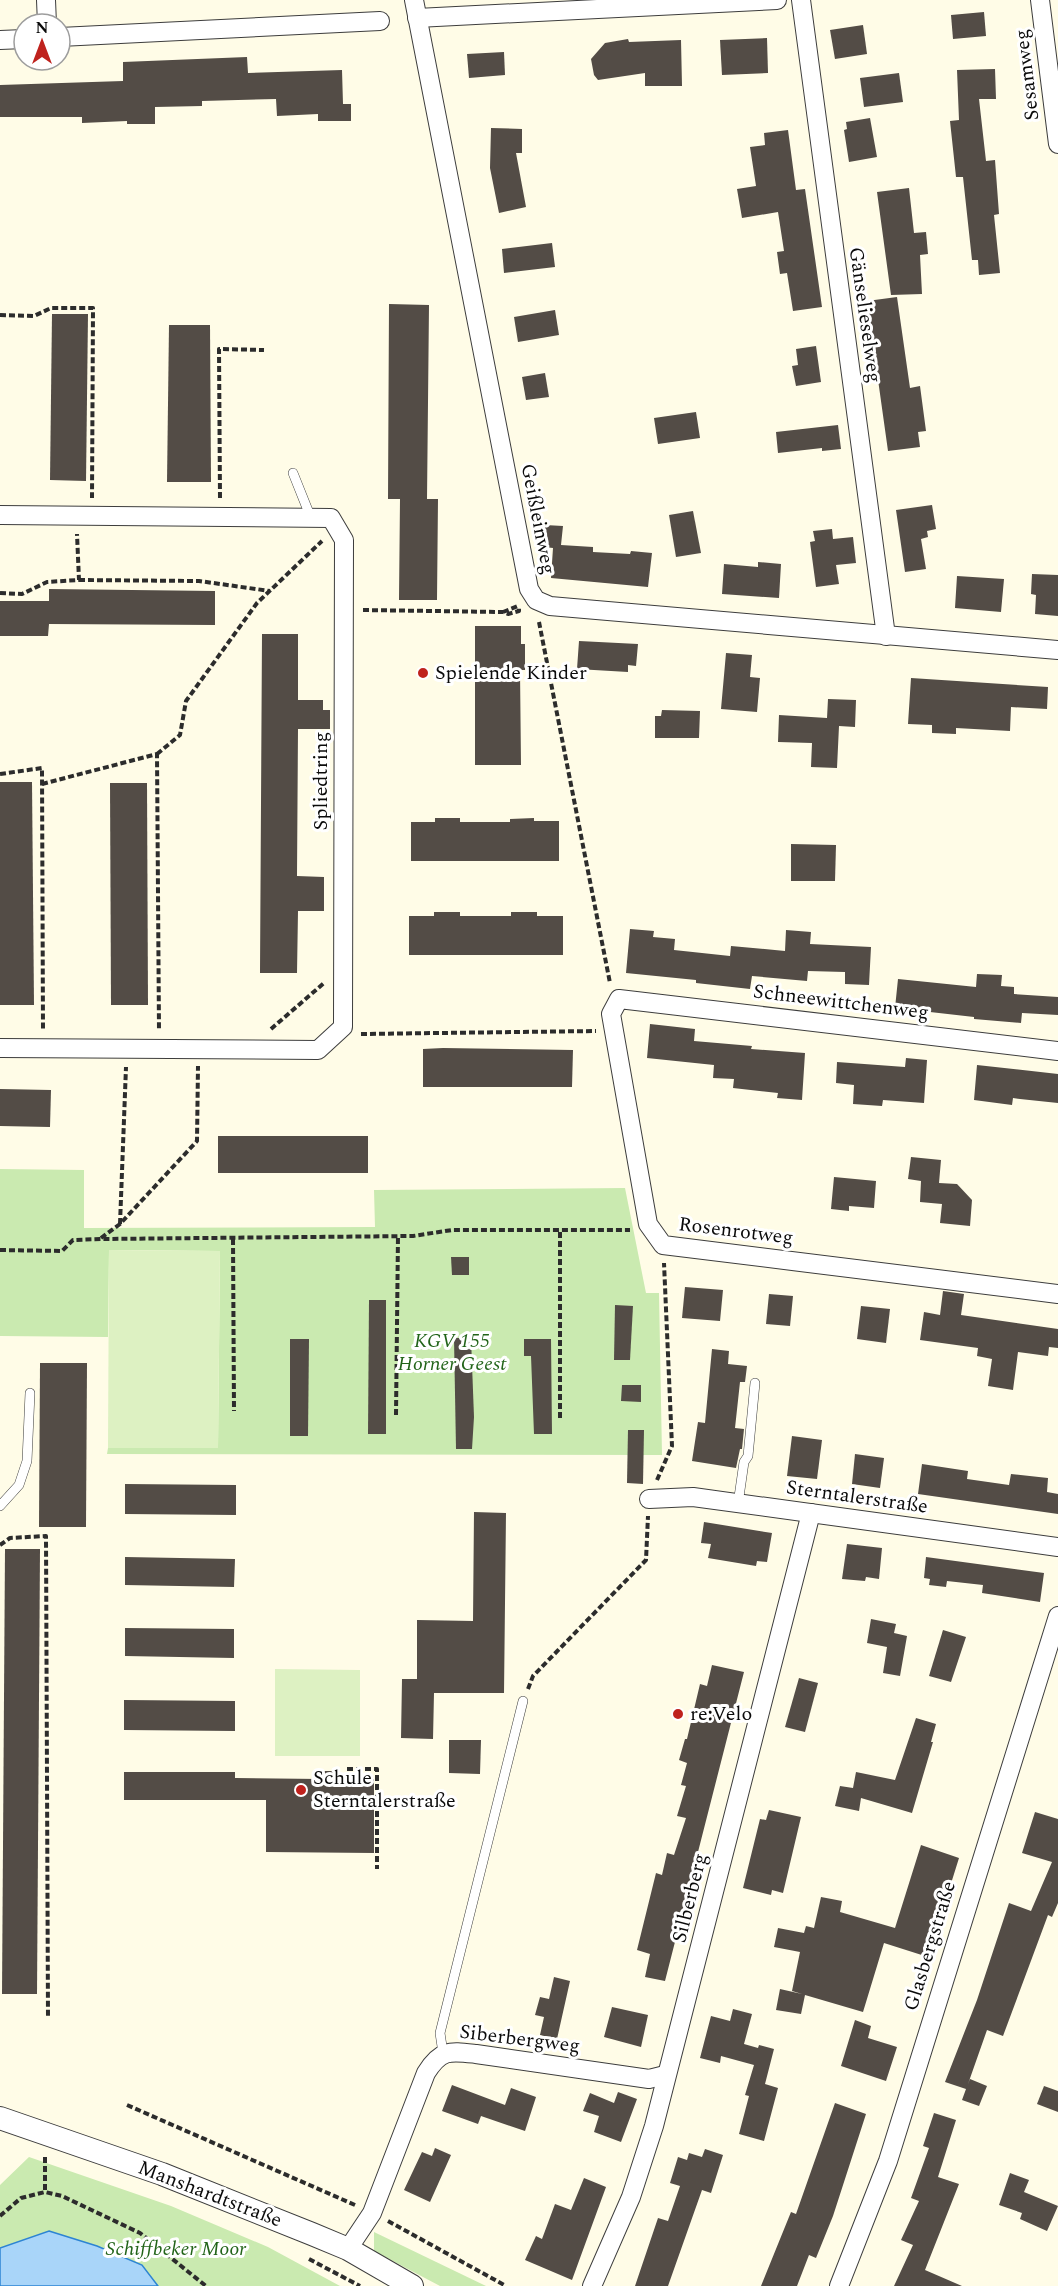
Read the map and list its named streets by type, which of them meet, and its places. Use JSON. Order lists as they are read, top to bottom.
{
  "streets": {
    "street": [
      "Sesamweg",
      "Gänselieselweg",
      "Geißleinweg",
      "Spliedtring",
      "Schneewittchenweg",
      "Rosenrotweg",
      "Sterntalerstraße",
      "Silberberg",
      "Glasbergstraße",
      "Siberbergweg",
      "Manshardtstraße"
    ]
  },
  "crossings": [
    ["Gänselieselweg", "Geißleinweg"],
    ["Schneewittchenweg", "Rosenrotweg"],
    ["Sterntalerstraße", "Silberberg"],
    ["Silberberg", "Siberbergweg"],
    ["Siberbergweg", "Manshardtstraße"]
  ],
  "parks": ["KGV 155 Horner Geest", "Schiffbeker Moor"],
  "places": ["Spielende Kinder", "re:Velo", "Schule Sterntalerstraße"],
  "north": "top"
}
